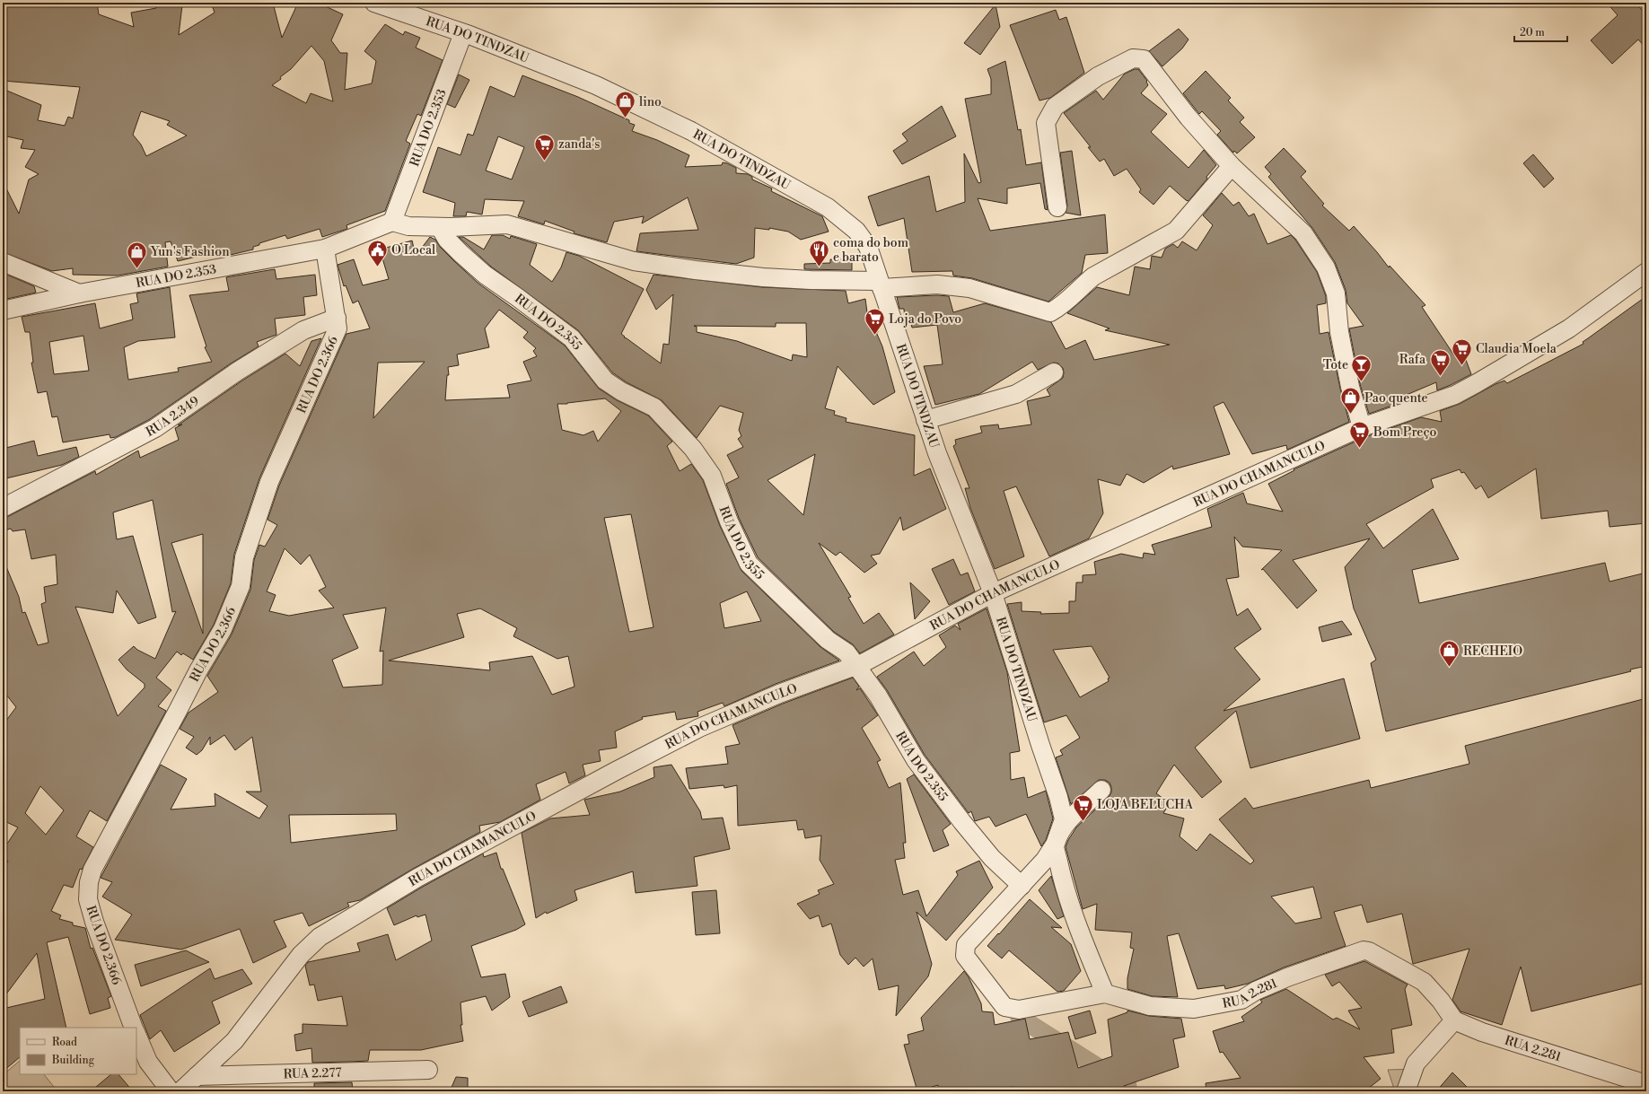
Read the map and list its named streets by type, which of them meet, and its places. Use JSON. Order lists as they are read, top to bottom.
{
  "streets": {
    "street": [
      "RUA DO TINDZAU",
      "RUA DO 2.353",
      "RUA DO 2.355",
      "RUA DO 2.366",
      "RUA 2.349",
      "RUA DO CHAMANCULO",
      "RUA 2.281",
      "RUA 2.277"
    ]
  },
  "crossings": [
    ["RUA DO TINDZAU", "RUA DO 2.353"],
    ["RUA DO TINDZAU", "RUA DO CHAMANCULO"],
    ["RUA DO TINDZAU", "RUA 2.281"],
    ["RUA DO 2.353", "RUA DO 2.366"],
    ["RUA DO 2.355", "RUA DO CHAMANCULO"],
    ["RUA DO 2.355", "RUA 2.281"],
    ["RUA DO 2.366", "RUA 2.349"],
    ["RUA DO CHAMANCULO", "RUA 2.277"]
  ],
  "places": {
    "shop": [
      "lino",
      "Yun's Fashion",
      "Pao quente",
      "RECHEIO"
    ],
    "supermarket": [
      "zanda's",
      "Loja do Povo",
      "Claudia Moela",
      "Rafa",
      "Bom Preço",
      "LOJA BELUCHA"
    ],
    "public building": ["O Local"],
    "restaurant": ["coma do bom e barato"],
    "bar": ["Tote"]
  },
  "legend": ["Road", "Building"],
  "scale_bar": "20 m"
}
